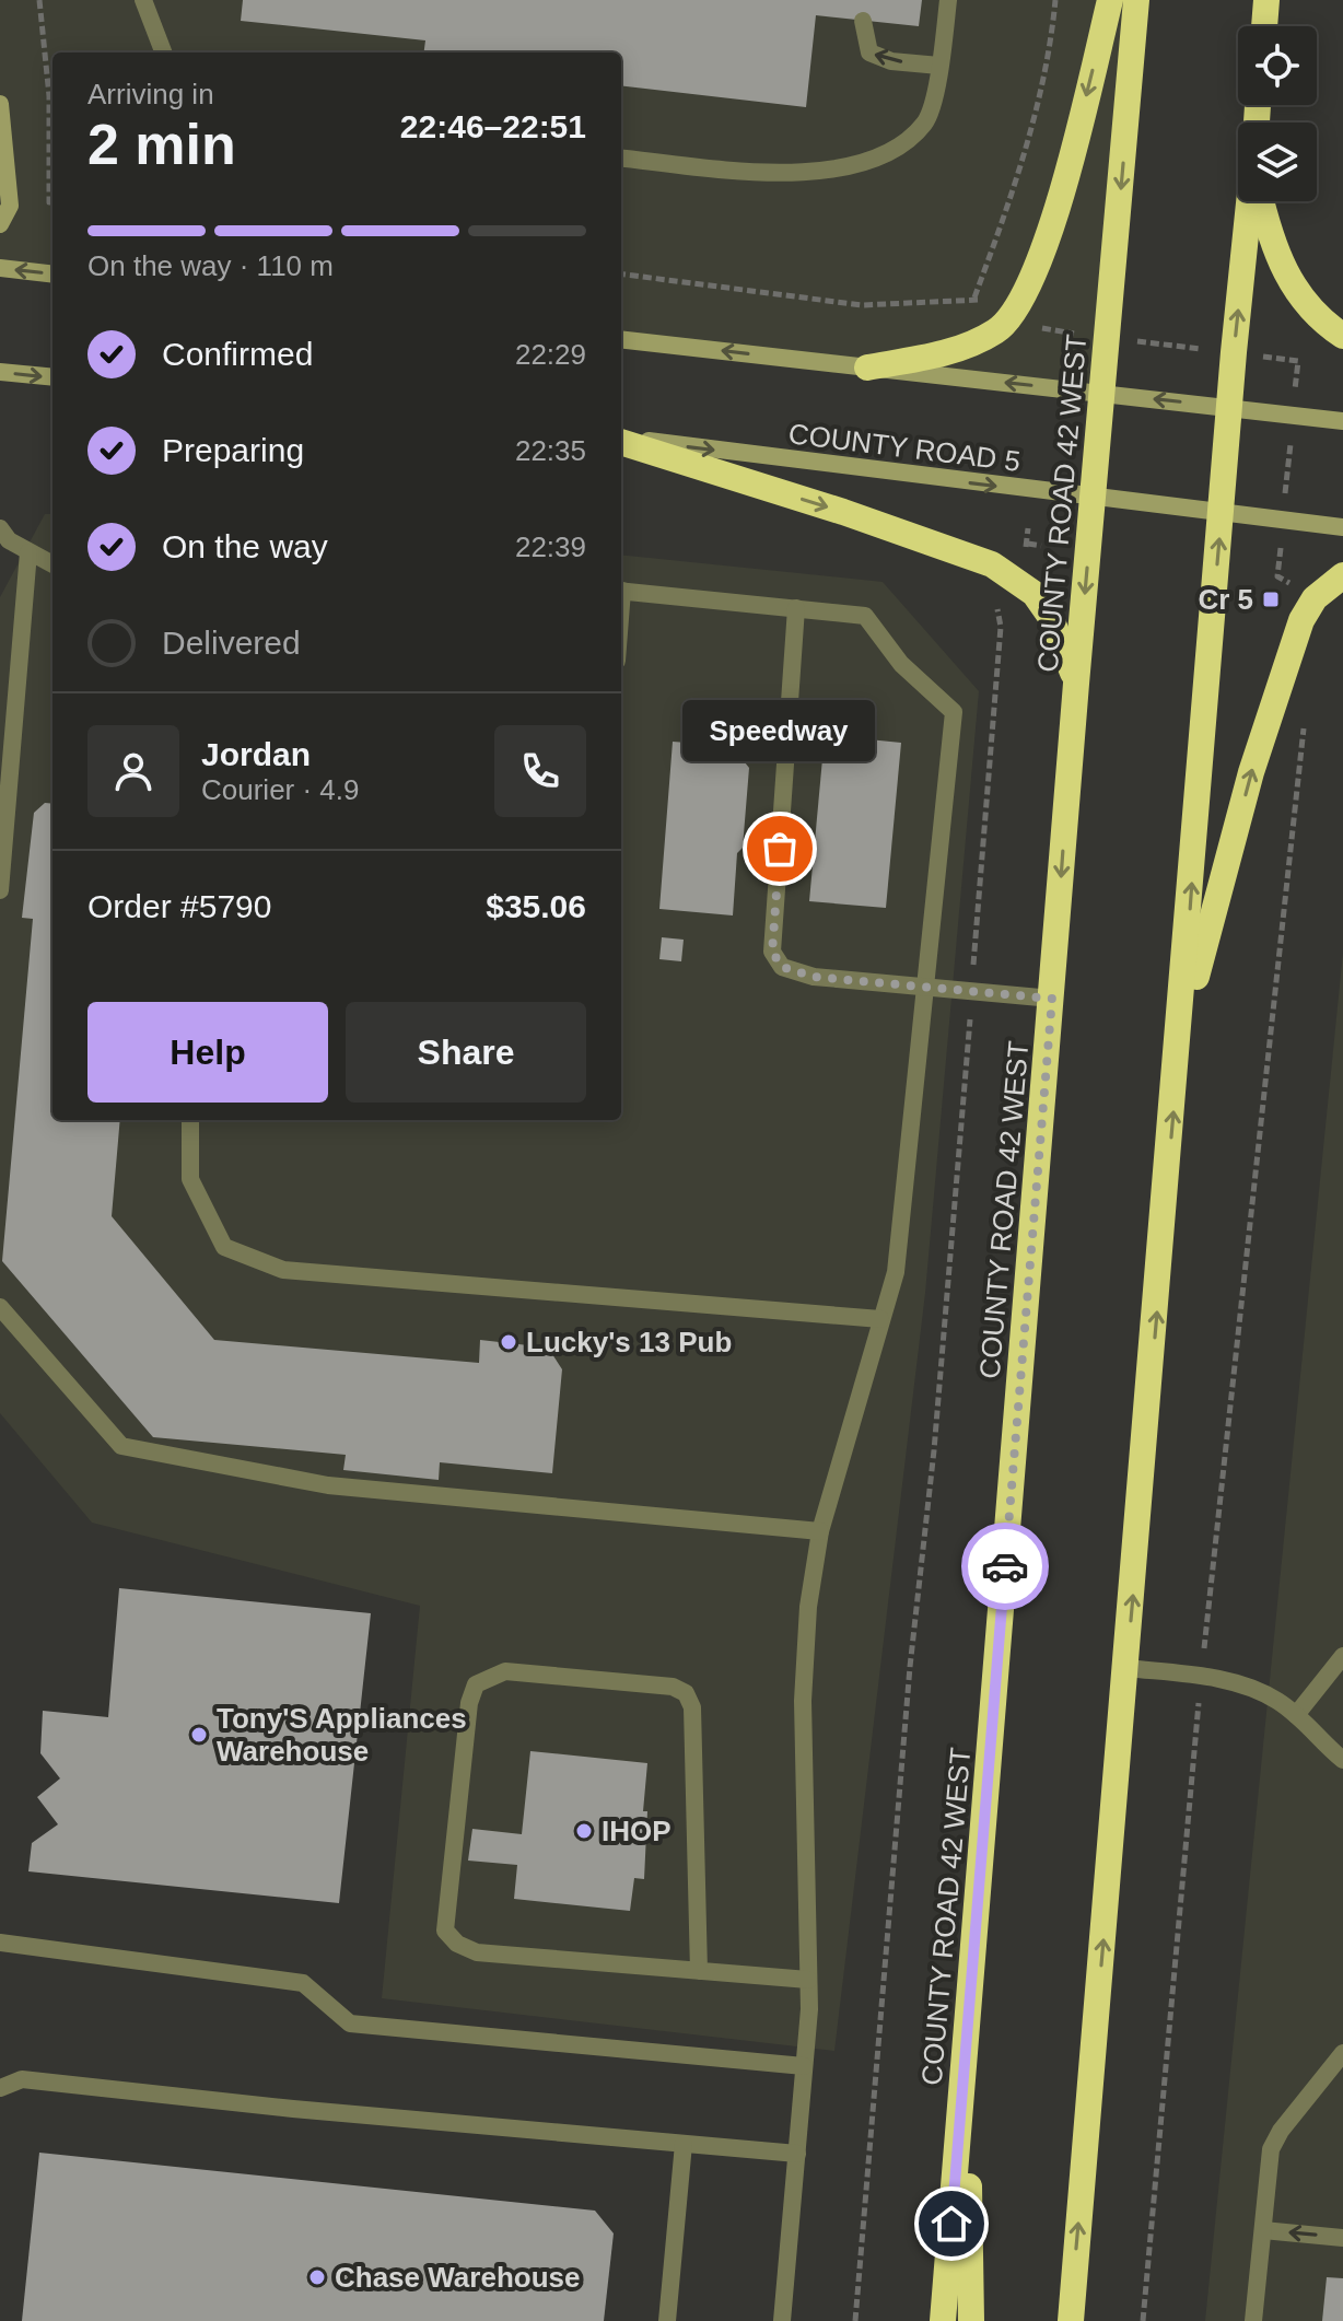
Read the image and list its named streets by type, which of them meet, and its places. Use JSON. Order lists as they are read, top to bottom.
{
  "streets": {
    "highway": ["COUNTY ROAD 42 WEST"],
    "main road": ["COUNTY ROAD 5"]
  },
  "crossings": [
    ["COUNTY ROAD 5", "COUNTY ROAD 42 WEST"]
  ],
  "places": {
    "transit": ["Cr 5"],
    "other": [
      "Speedway",
      "Lucky's 13 Pub",
      "Tony'S Appliances Warehouse",
      "IHOP",
      "Chase Warehouse"
    ]
  },
  "page": {
    "heading": ["2 min", "Arriving in", "22:46–22:51"],
    "panel": [
      "Jordan",
      "Courier · 4.9",
      "Order #5790",
      "$35.06"
    ],
    "bar": "On the way · 110 m",
    "list": [
      ["Confirmed", "22:29"],
      ["Preparing", "22:35"],
      ["On the way", "22:39"],
      "Delivered"
    ],
    "bubble": "Speedway",
    "buttons": ["Help", "Share"]
  }
}
